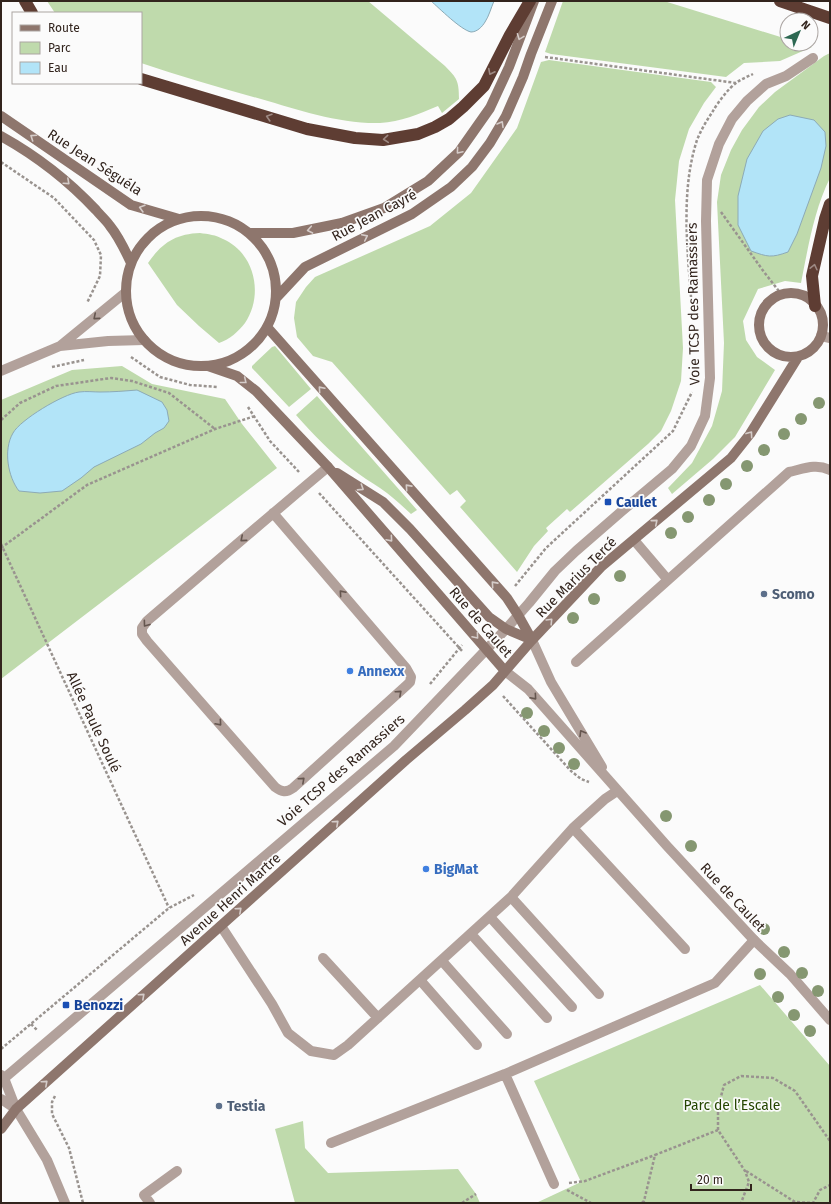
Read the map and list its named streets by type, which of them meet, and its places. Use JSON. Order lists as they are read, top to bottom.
{
  "streets": {
    "main road": [
      "Rue Jean Séguéla",
      "Rue Jean Cayré",
      "Rue Marius Tercé",
      "Rue de Caulet",
      "Avenue Henri Martre"
    ],
    "street": ["Voie TCSP des Ramassiers"],
    "path": ["Allée Paule Soulé"]
  },
  "crossings": [
    ["Voie TCSP des Ramassiers", "Rue de Caulet"],
    ["Rue Marius Tercé", "Rue de Caulet"],
    ["Rue Marius Tercé", "Avenue Henri Martre"]
  ],
  "one_way": ["Rue Marius Tercé", "Avenue Henri Martre"],
  "parks": ["Parc de l’Escale"],
  "places": {
    "transit": ["Caulet", "Benozzi"],
    "other": [
      "Scomo",
      "Annexx",
      "BigMat",
      "Testia"
    ]
  },
  "legend": ["Route", "Parc", "Eau"],
  "scale_bar": "20 m",
  "north": "top right"
}
